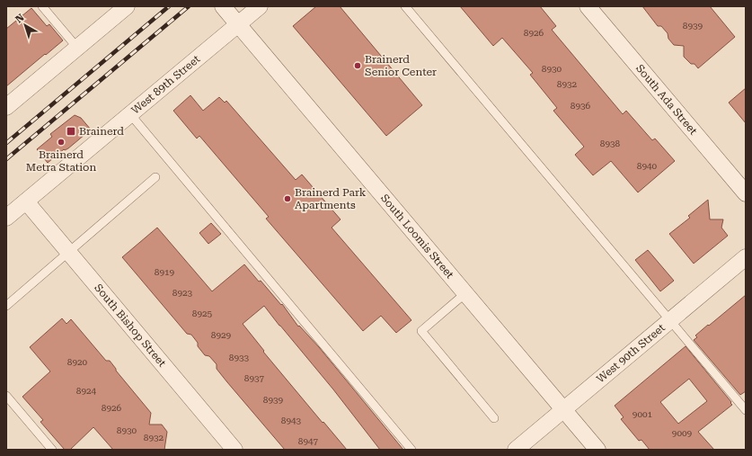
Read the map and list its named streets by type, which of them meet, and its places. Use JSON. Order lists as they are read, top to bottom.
{
  "streets": {
    "street": [
      "West 89th Street",
      "South Ada Street",
      "South Loomis Street",
      "South Bishop Street",
      "West 90th Street"
    ]
  },
  "crossings": [
    ["West 89th Street", "South Loomis Street"],
    ["West 89th Street", "South Bishop Street"],
    ["South Loomis Street", "West 90th Street"]
  ],
  "places": {
    "other": ["Brainerd Senior Center", "Brainerd Metra Station", "Brainerd Park Apartments"],
    "transit": ["Brainerd"]
  },
  "house_numbers": [
    "8939",
    "8926",
    "8930",
    "8932",
    "8936",
    "8938",
    "8940",
    "8919",
    "8923",
    "8925",
    "8929",
    "8933",
    "8920",
    "8937",
    "8924",
    "8939",
    "8926",
    "9001",
    "8943",
    "8930",
    "9009",
    "8932",
    "8947"
  ],
  "north": "top left"
}
